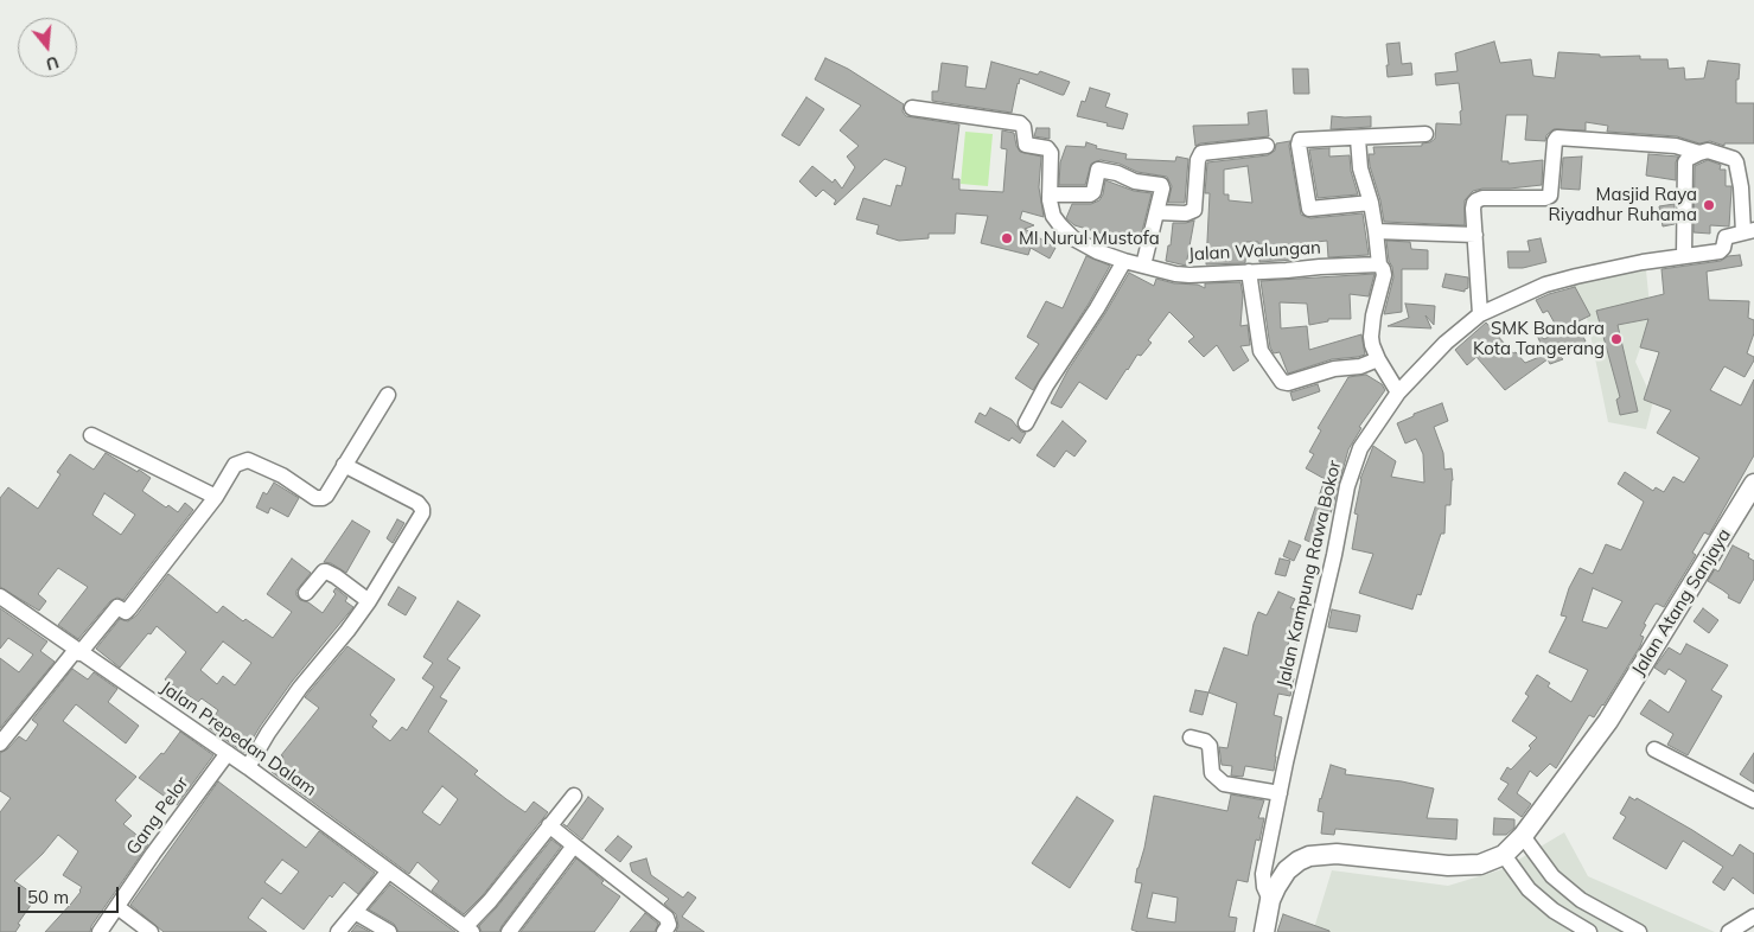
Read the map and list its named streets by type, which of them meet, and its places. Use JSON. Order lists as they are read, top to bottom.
{
  "streets": {
    "main road": ["Jalan Atang Sanjaya"],
    "street": [
      "Jalan Walungan",
      "Jalan Kampung Rawa Bokor",
      "Jalan Prepedan Dalam",
      "Gang Pelor"
    ]
  },
  "crossings": [
    ["Jalan Prepedan Dalam", "Gang Pelor"]
  ],
  "places": ["Masjid Raya Riyadhur Ruhama", "MI Nurul Mustofa", "SMK Bandara Kota Tangerang"],
  "scale_bar": "50 m",
  "north": "bottom"
}
